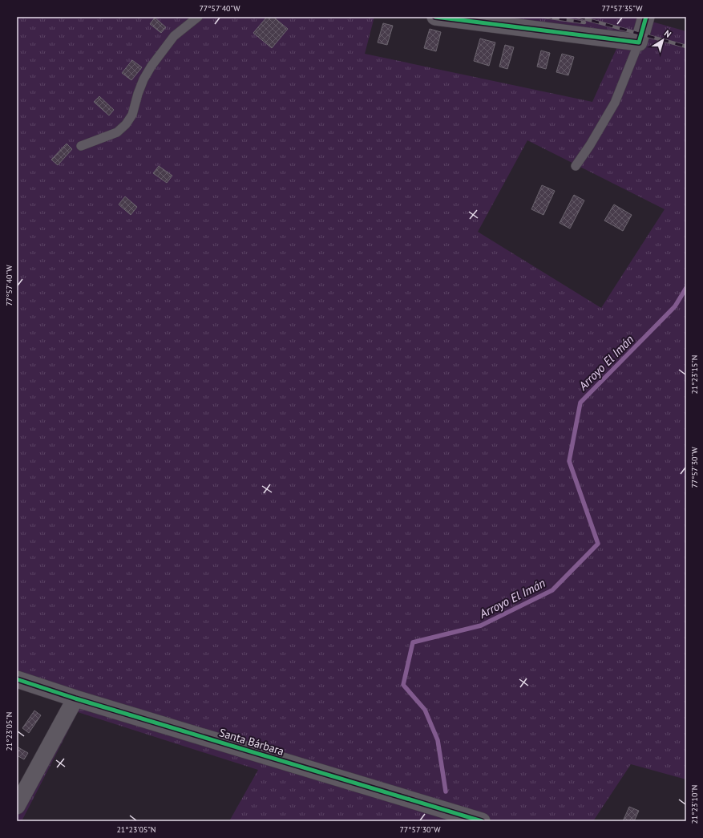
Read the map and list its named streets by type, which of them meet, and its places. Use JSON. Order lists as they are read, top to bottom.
{
  "streets": {
    "street": ["Santa Bárbara"]
  },
  "water": ["Arroyo El Imán"],
  "north": "top right",
  "coordinates": [
    "77°57'40\"W",
    "77°57'35\"W",
    "21°23'15\"N",
    "77°57'30\"W",
    "21°23'05\"N",
    "21°23'10\"N"
  ]
}
